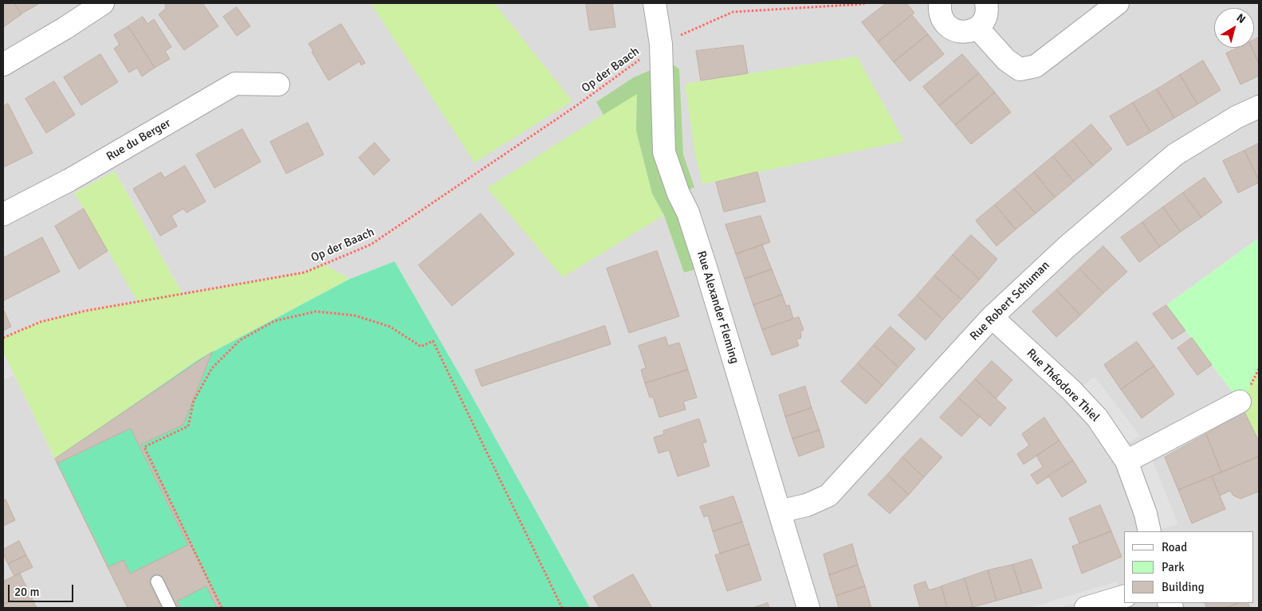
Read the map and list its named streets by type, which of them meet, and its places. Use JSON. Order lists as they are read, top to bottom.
{
  "streets": {
    "street": [
      "Rue du Berger",
      "Rue Robert Schuman",
      "Rue Alexander Fleming",
      "Rue Théodore Thiel"
    ],
    "path": ["Op der Baach"]
  },
  "crossings": [
    ["Op der Baach", "Rue Alexander Fleming"],
    ["Rue Robert Schuman", "Rue Alexander Fleming"],
    ["Rue Robert Schuman", "Rue Théodore Thiel"]
  ],
  "legend": ["Road", "Park", "Building"],
  "scale_bar": "20 m",
  "north": "top right"
}
